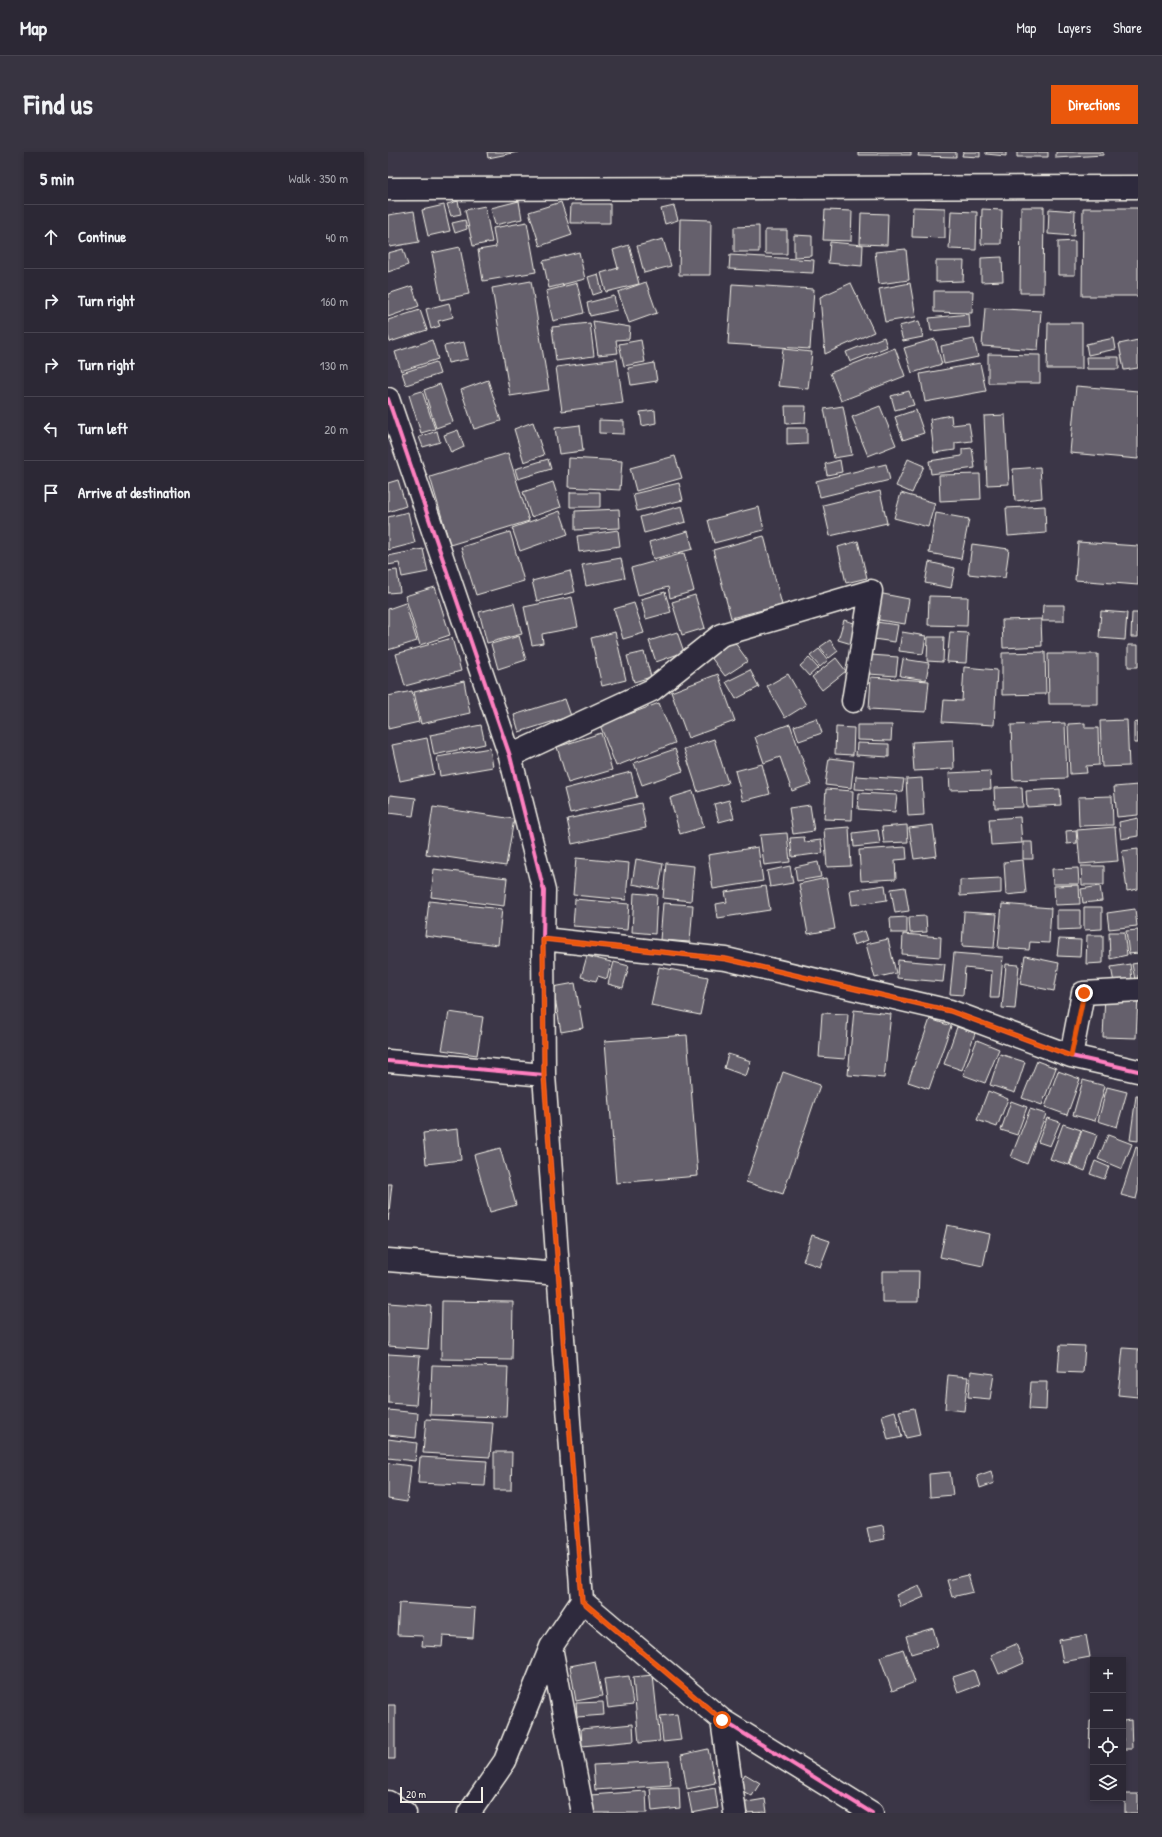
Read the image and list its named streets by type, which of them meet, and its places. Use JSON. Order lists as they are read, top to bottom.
{
  "scale_bar": "20 m",
  "page": {
    "header": "Map",
    "nav": ["Map", "Layers", "Share"],
    "title": "Find us",
    "buttons": "Directions",
    "heading": ["5 min", "Walk · 350 m"],
    "list": [
      ["Continue", "40 m"],
      ["Turn right", "160 m"],
      ["Turn right", "130 m"],
      ["Turn left", "20 m"],
      "Arrive at destination"
    ],
    "map_buttons": ["+", "−"],
    "scale": "20 m"
  }
}
